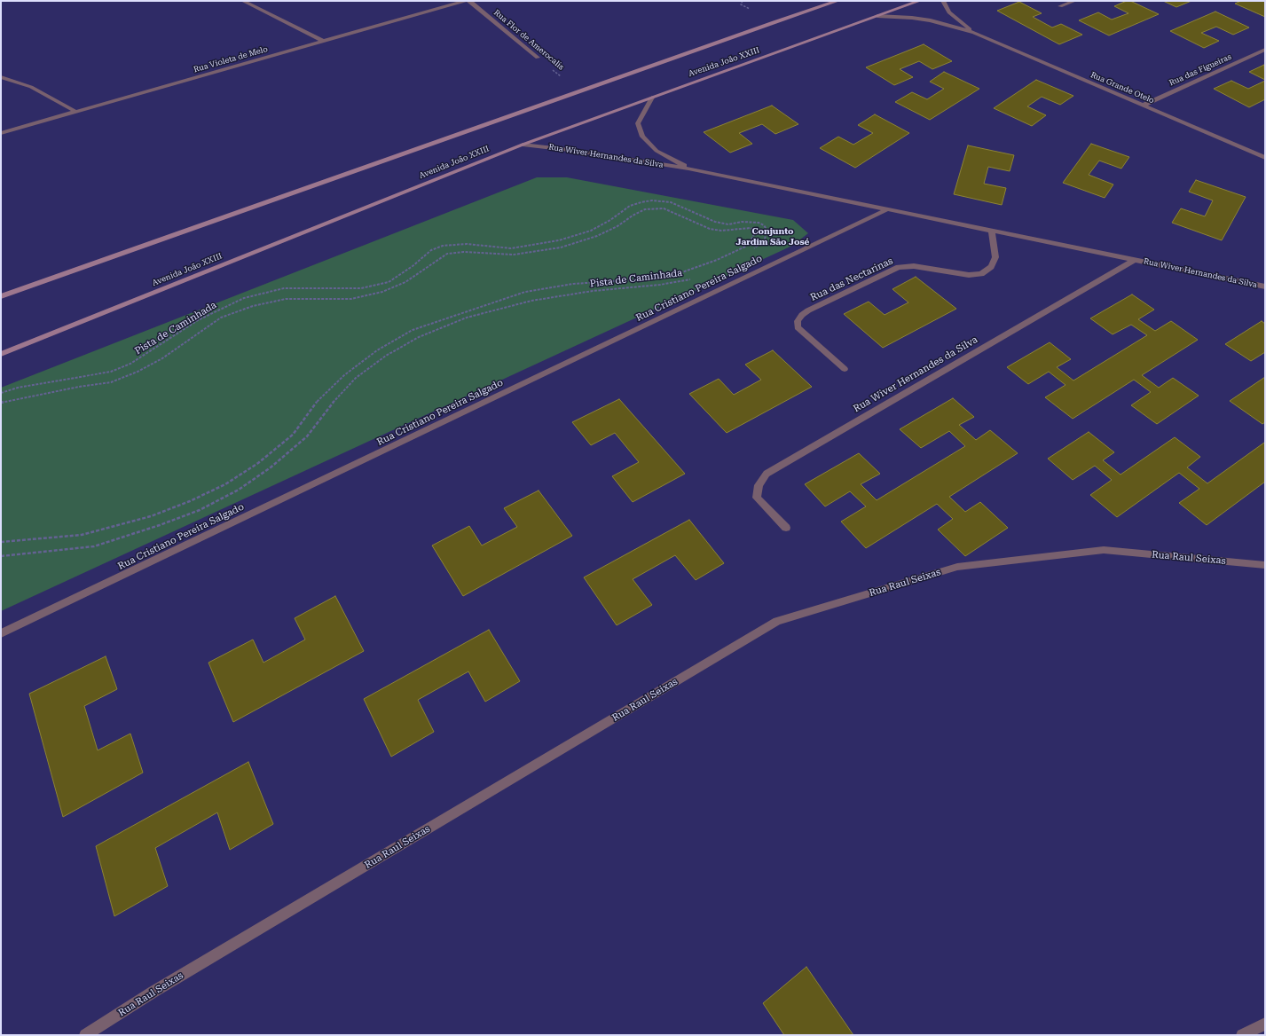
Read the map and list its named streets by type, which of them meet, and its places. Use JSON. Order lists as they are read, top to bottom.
{
  "streets": {
    "main road": ["Avenida João XXIII"],
    "street": [
      "Rua Flor de Amerocalis",
      "Rua Violeta de Melo",
      "Rua das Figueiras",
      "Rua Grande Otelo",
      "Rua Wiver Hernandes da Silva",
      "Rua das Nectarinas",
      "Rua Cristiano Pereira Salgado",
      "Rua Raul Seixas"
    ],
    "path": ["Pista de Caminhada"]
  },
  "crossings": [
    ["Avenida João XXIII", "Rua Grande Otelo"],
    ["Avenida João XXIII", "Rua Wiver Hernandes da Silva"],
    ["Rua das Figueiras", "Rua Grande Otelo"],
    ["Rua Wiver Hernandes da Silva", "Rua das Nectarinas"],
    ["Rua Wiver Hernandes da Silva", "Rua Cristiano Pereira Salgado"]
  ],
  "districts": ["Conjunto Jardim São José"]
}
